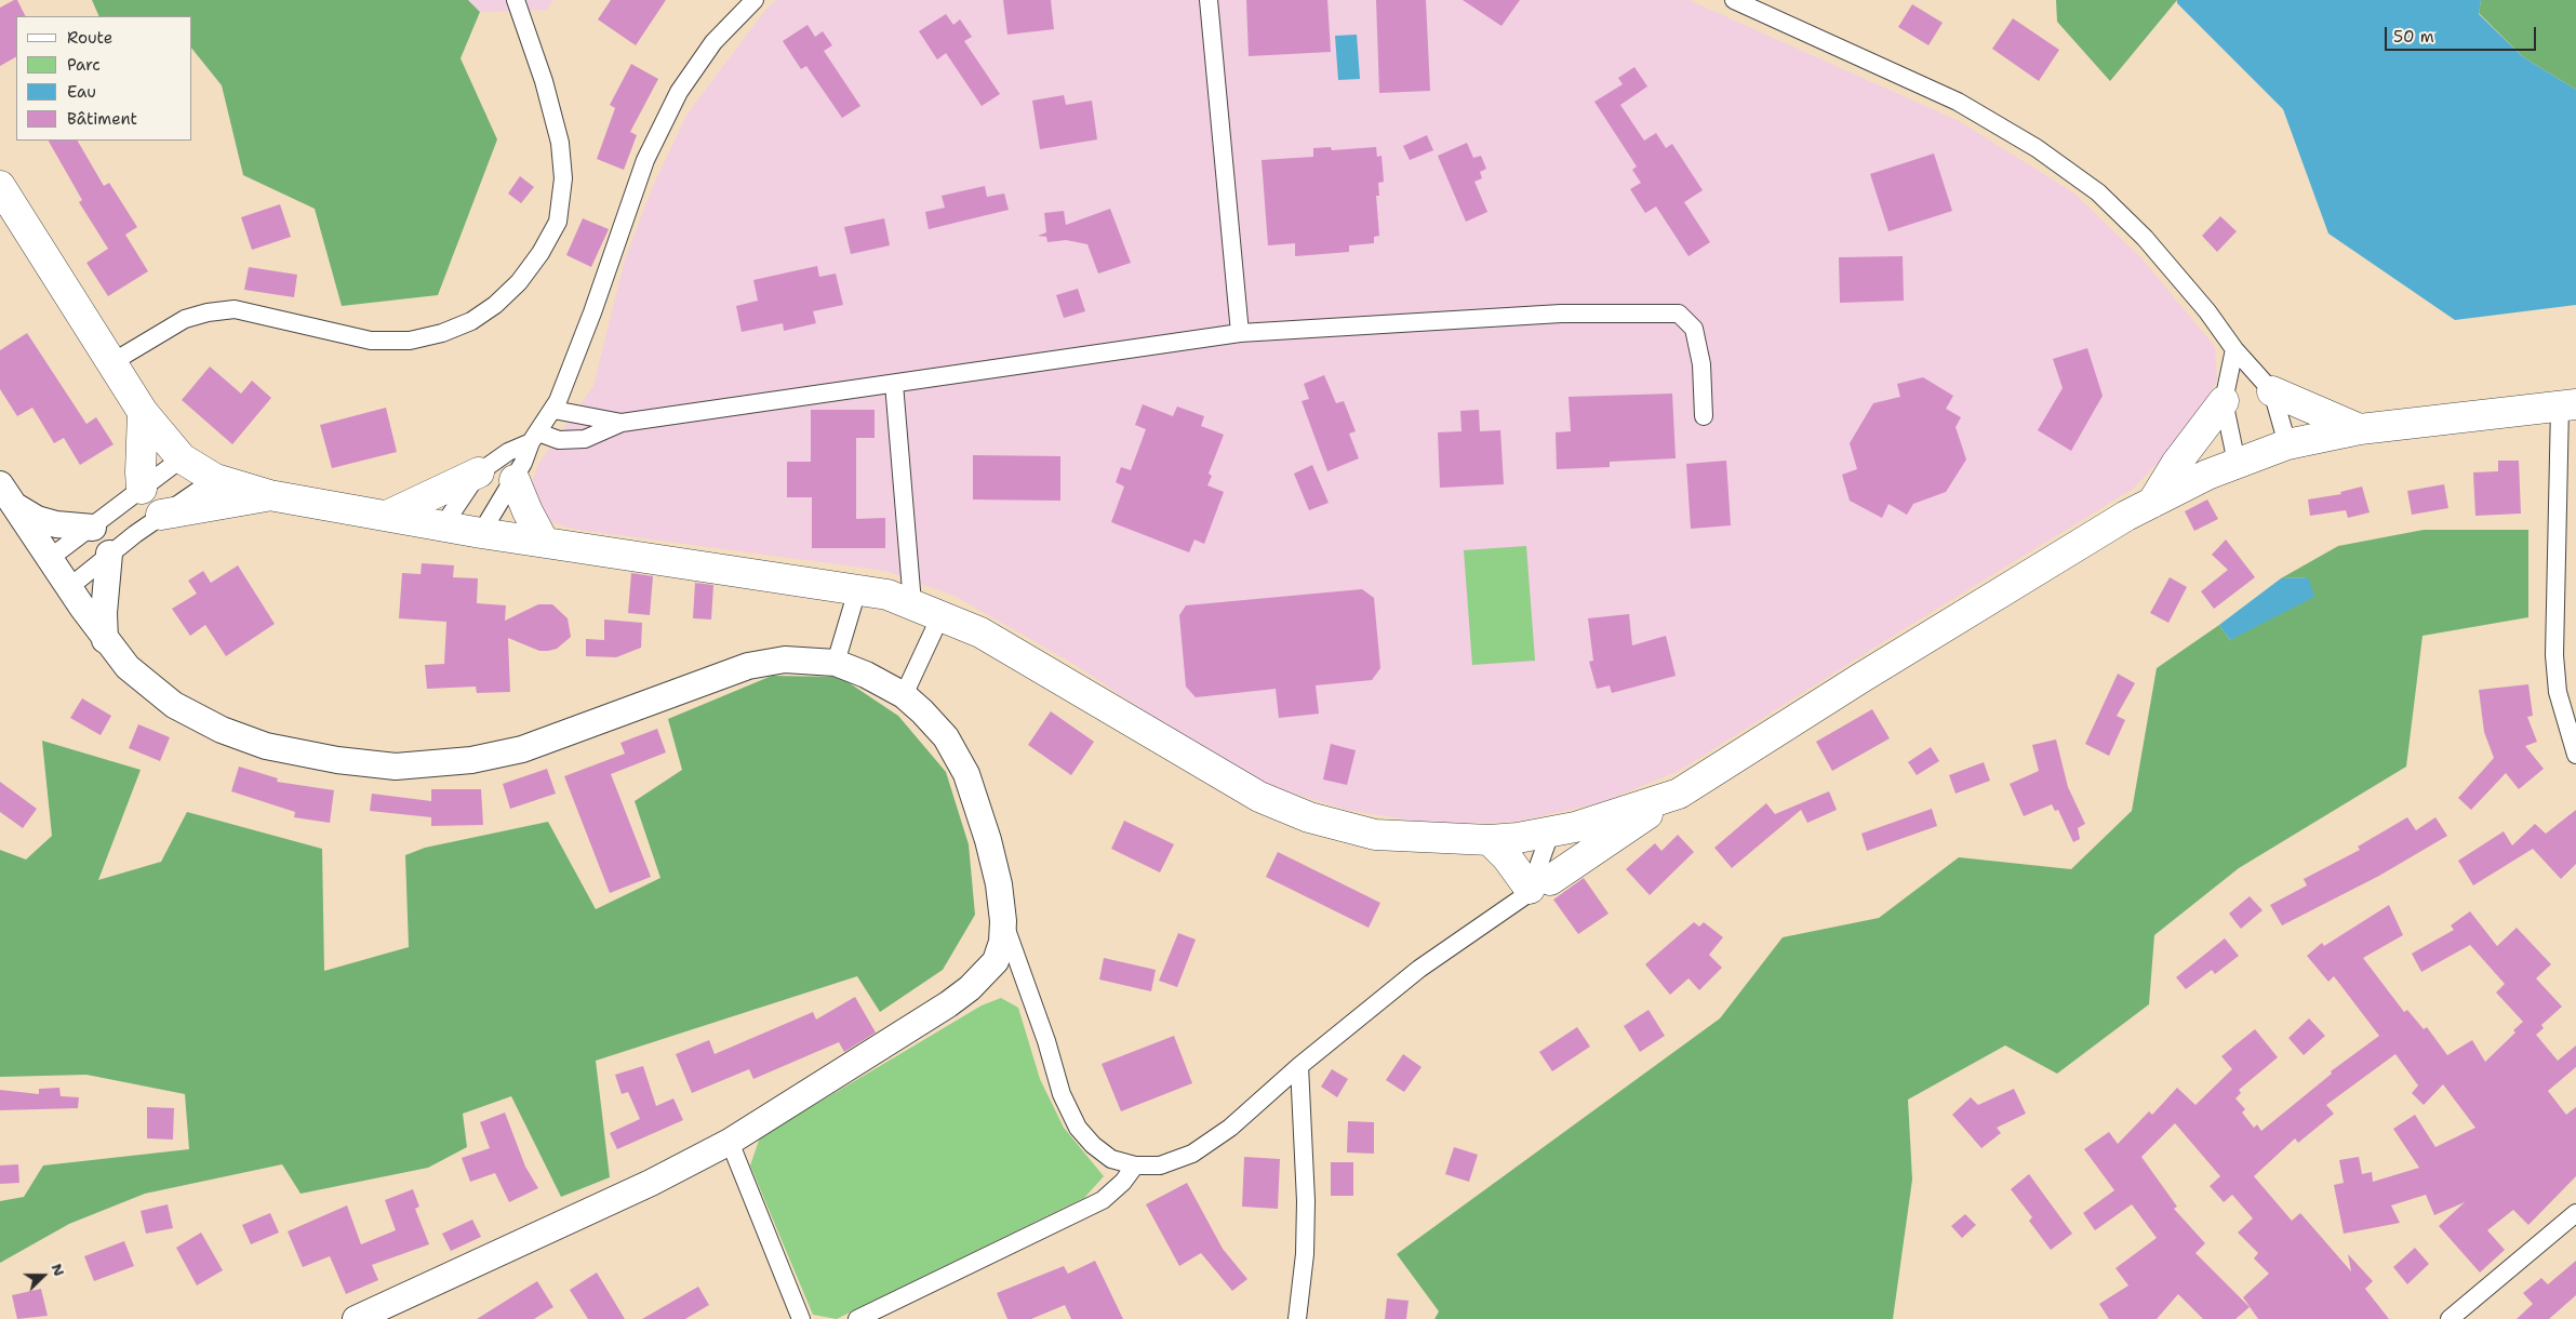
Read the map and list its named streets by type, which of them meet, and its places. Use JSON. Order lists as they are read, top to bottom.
{
  "legend": [
    "Route",
    "Parc",
    "Eau",
    "Bâtiment"
  ],
  "scale_bar": "50 m",
  "north": "right"
}
